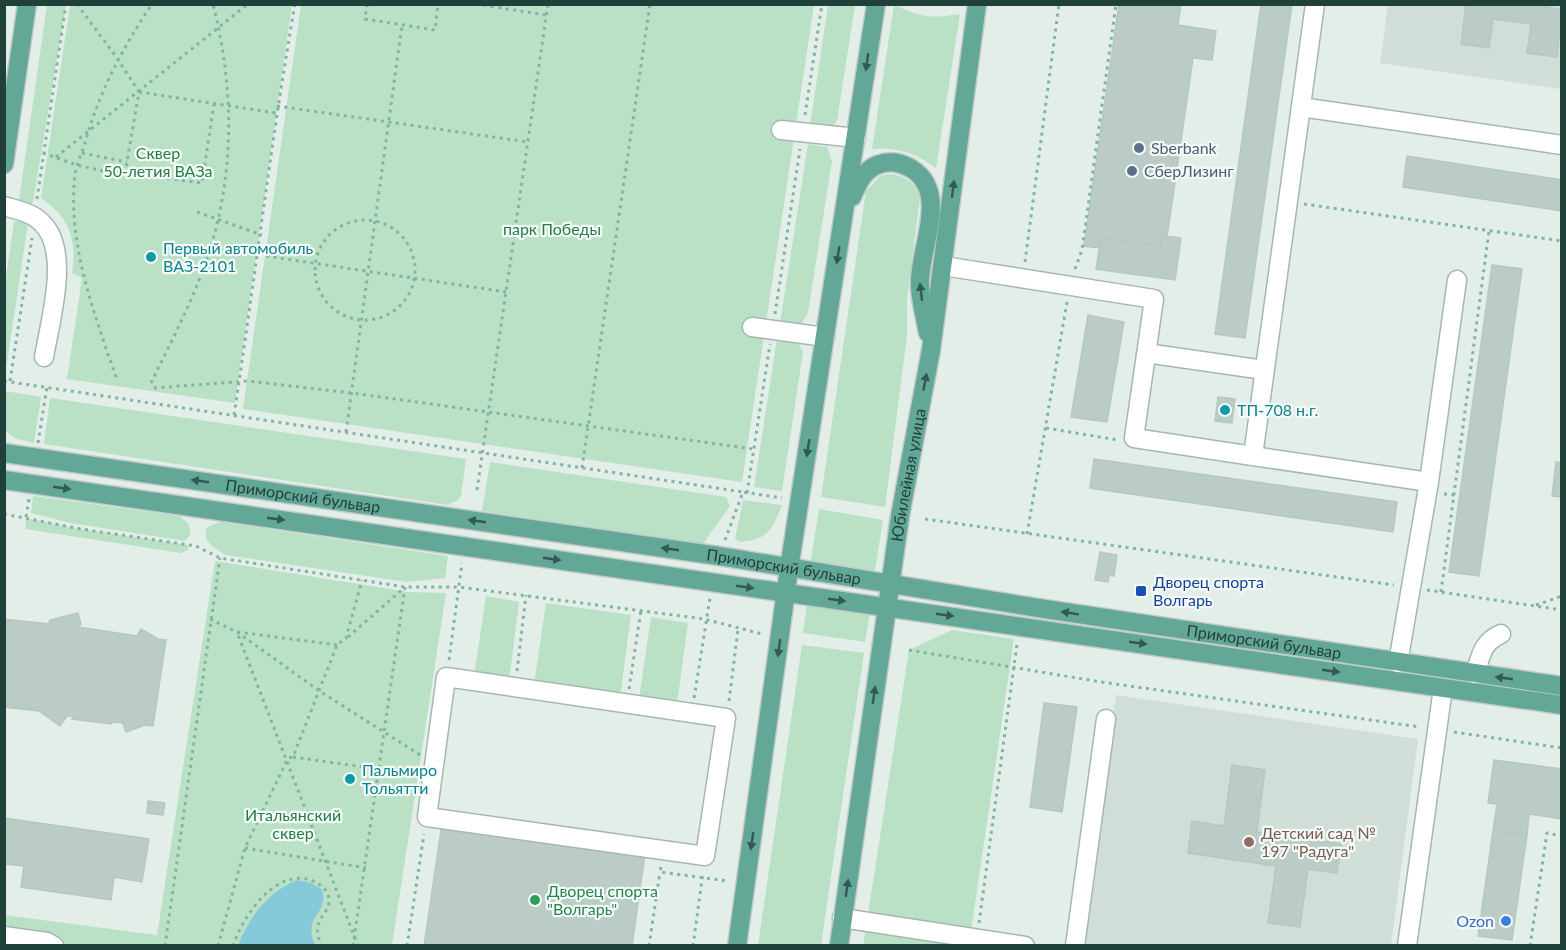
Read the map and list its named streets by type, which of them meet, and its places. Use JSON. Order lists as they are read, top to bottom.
{
  "streets": {
    "main road": ["Юбилейная улица", "Приморский бульвар"]
  },
  "crossings": [
    ["Юбилейная улица", "Приморский бульвар"]
  ],
  "parks": ["Сквер 50-летия ВАЗа", "парк Победы", "Итальянский сквер"],
  "places": {
    "other": [
      "Sberbank",
      "СберЛизинг",
      "Первый автомобиль ВАЗ-2101",
      "ТП-708 н.г.",
      "Пальмиро Тольятти",
      "Детский сад № 197 \"Радуга\"",
      "Дворец спорта \"Волгарь\"",
      "Ozon"
    ],
    "transit": ["Дворец спорта Волгарь"]
  }
}
